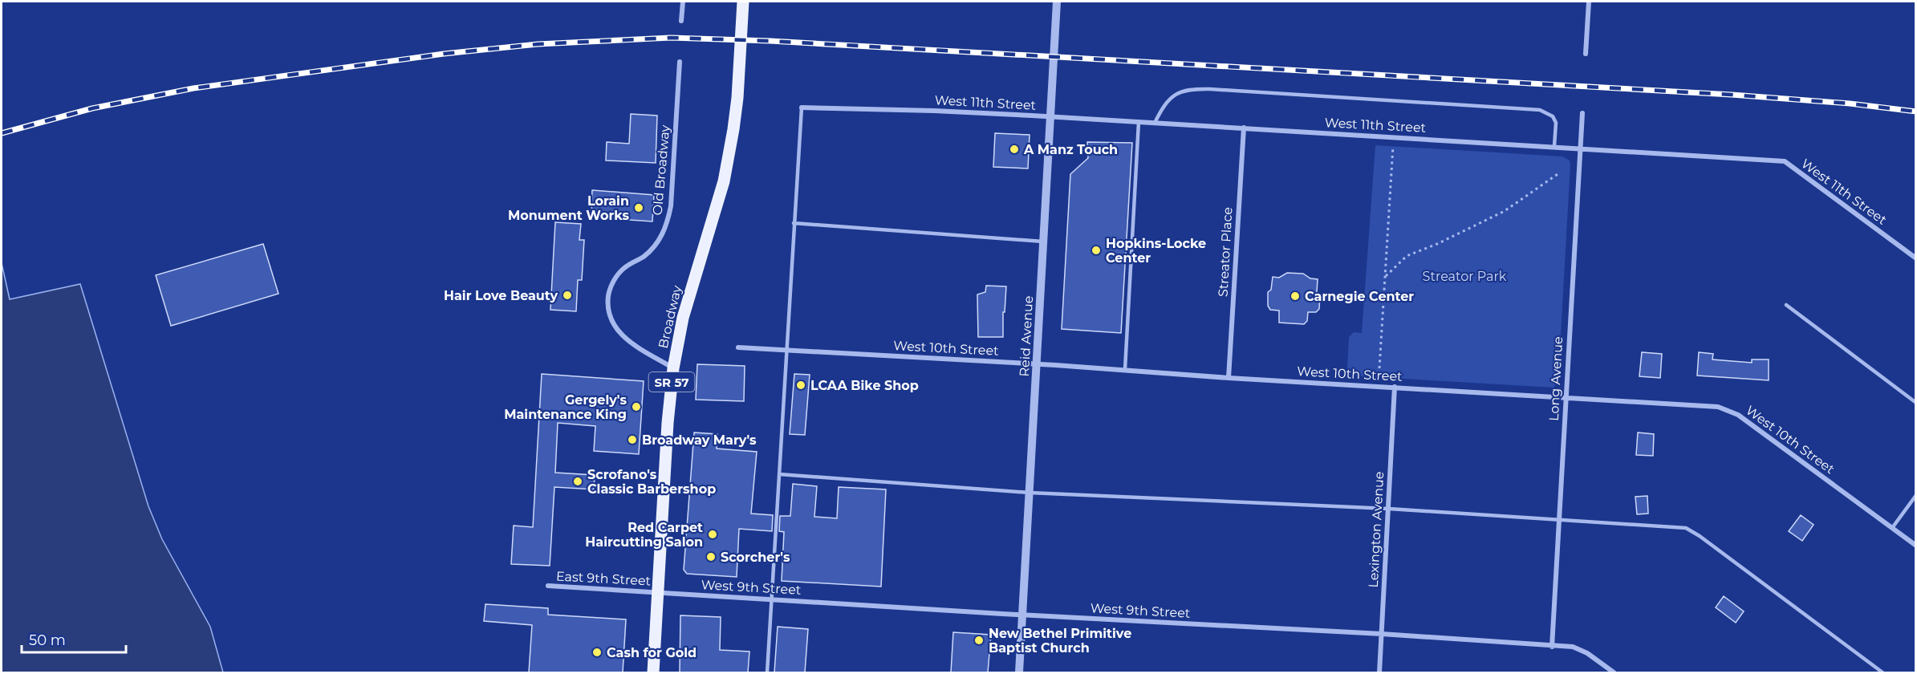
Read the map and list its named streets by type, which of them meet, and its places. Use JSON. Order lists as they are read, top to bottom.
{
  "streets": {
    "main road": ["Broadway", "SR 57"],
    "street": [
      "West 11th Street",
      "Old Broadway",
      "Streator Place",
      "Reid Avenue",
      "West 10th Street",
      "Long Avenue",
      "Lexington Avenue",
      "East 9th Street",
      "West 9th Street"
    ]
  },
  "crossings": [
    ["West 11th Street", "Streator Place"],
    ["West 11th Street", "Reid Avenue"],
    ["West 11th Street", "Long Avenue"],
    ["Old Broadway", "Broadway"],
    ["Streator Place", "West 10th Street"],
    ["Broadway", "East 9th Street"],
    ["Broadway", "West 9th Street"],
    ["Reid Avenue", "West 10th Street"],
    ["Reid Avenue", "West 9th Street"],
    ["West 10th Street", "Long Avenue"],
    ["West 10th Street", "Lexington Avenue"],
    ["Long Avenue", "West 9th Street"],
    ["Lexington Avenue", "West 9th Street"],
    ["East 9th Street", "West 9th Street"]
  ],
  "parks": ["Streator Park"],
  "places": [
    "A Manz Touch",
    "Lorain Monument Works",
    "Hopkins-Locke Center",
    "Hair Love Beauty",
    "Carnegie Center",
    "LCAA Bike Shop",
    "Gergely's Maintenance King",
    "Broadway Mary's",
    "Scrofano's Classic Barbershop",
    "Red Carpet Haircutting Salon",
    "Scorcher's",
    "New Bethel Primitive Baptist Church",
    "Cash for Gold"
  ],
  "scale_bar": "50 m"
}
